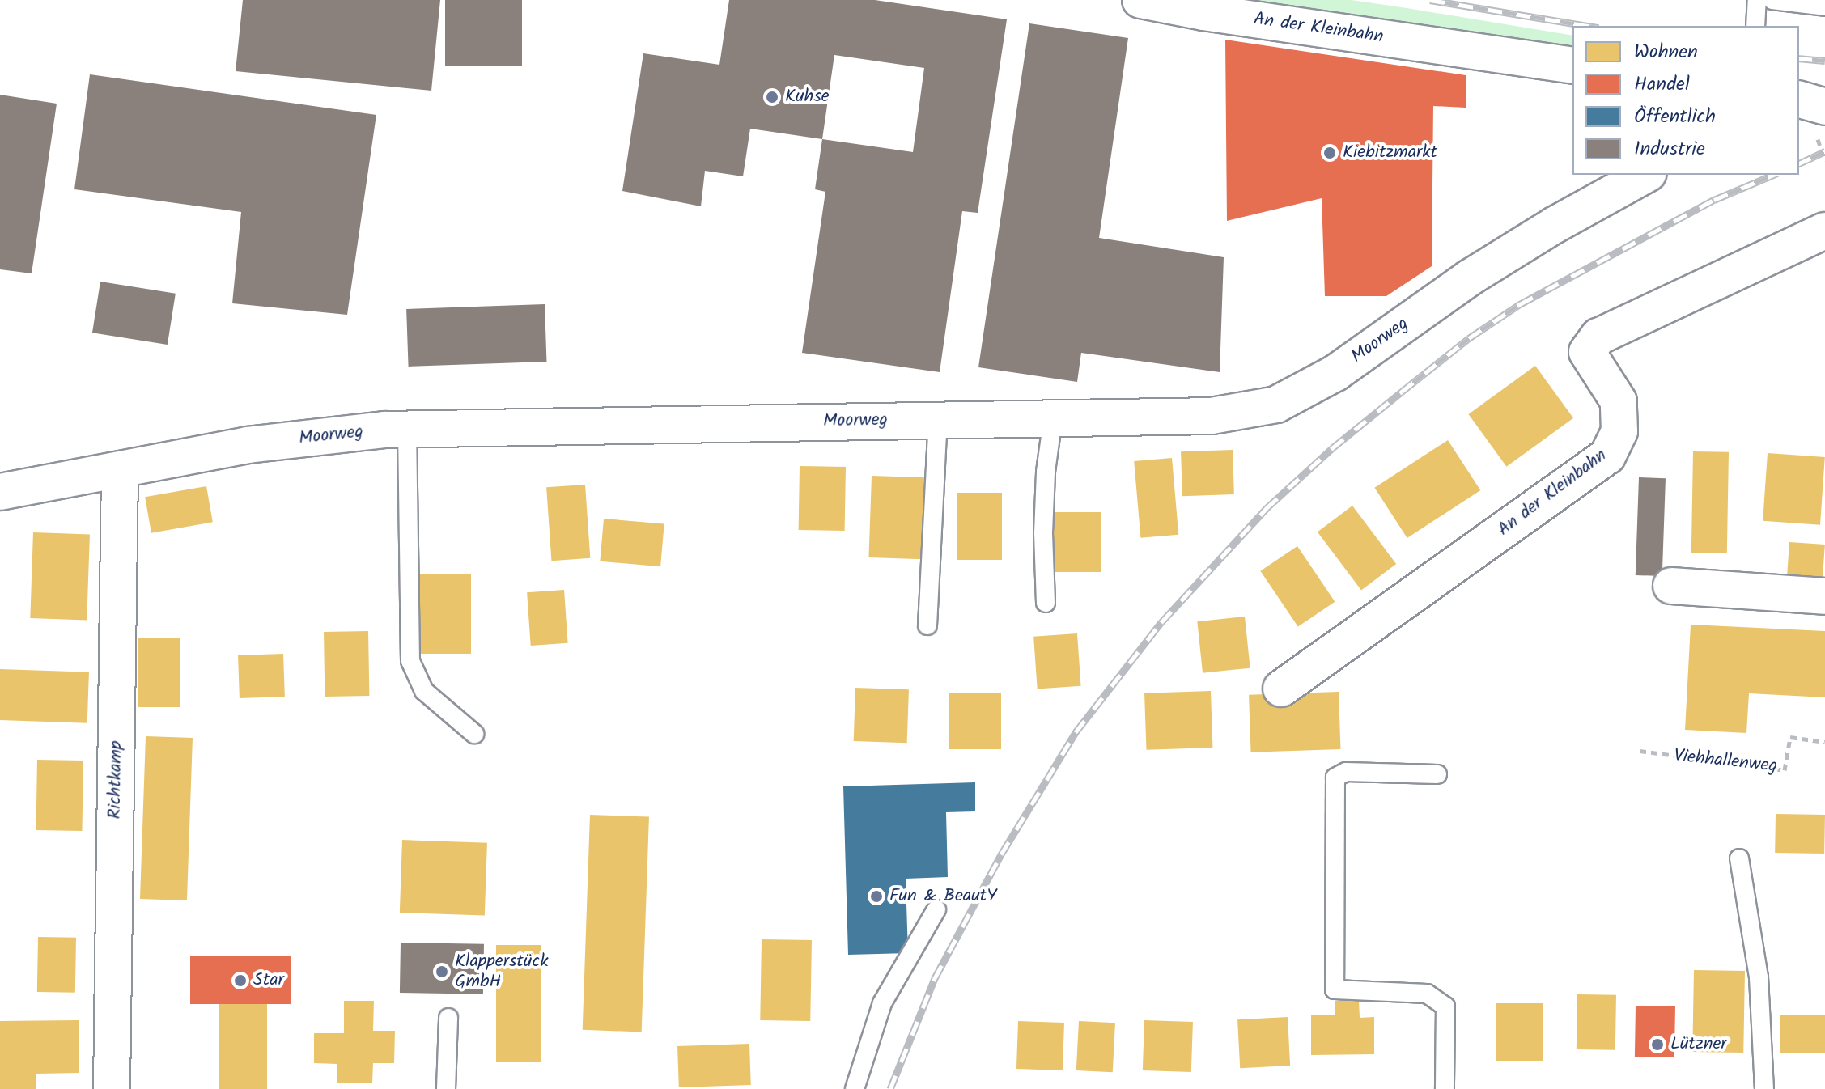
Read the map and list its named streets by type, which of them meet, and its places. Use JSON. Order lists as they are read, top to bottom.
{
  "streets": {
    "street": ["An der Kleinbahn", "Moorweg", "Richtkamp"],
    "path": ["Viehhallenweg"]
  },
  "crossings": [
    ["Moorweg", "Richtkamp"]
  ],
  "places": [
    "Kuhse",
    "Kiebitzmarkt",
    "Fun & BeautY",
    "Klapperstück GmbH",
    "Star",
    "Lützner"
  ],
  "legend": [
    "Wohnen",
    "Handel",
    "Öffentlich",
    "Industrie"
  ]
}
